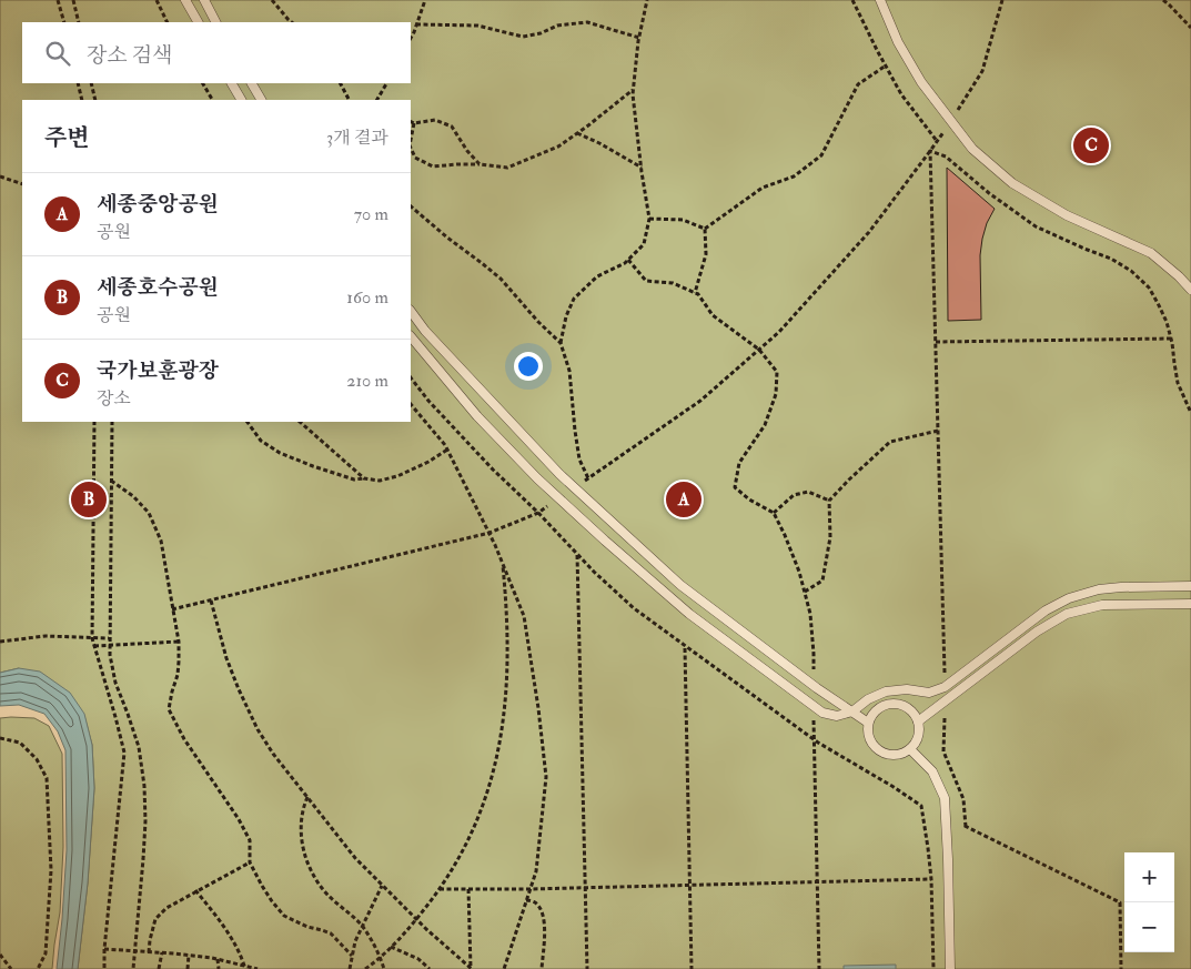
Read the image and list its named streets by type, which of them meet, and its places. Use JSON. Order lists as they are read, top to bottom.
{
  "page": {
    "search": "장소 검색",
    "heading": ["주변", "3개 결과"],
    "pins": ["C", "A", "B"],
    "list": [
      {
        "mark": "A",
        "name": "세종중앙공원",
        "note": "공원",
        "value": "70 m"
      },
      {
        "mark": "B",
        "name": "세종호수공원",
        "note": "공원",
        "value": "160 m"
      },
      {
        "mark": "C",
        "name": "국가보훈광장",
        "note": "장소",
        "value": "210 m"
      }
    ],
    "map_buttons": ["+", "−"]
  }
}
